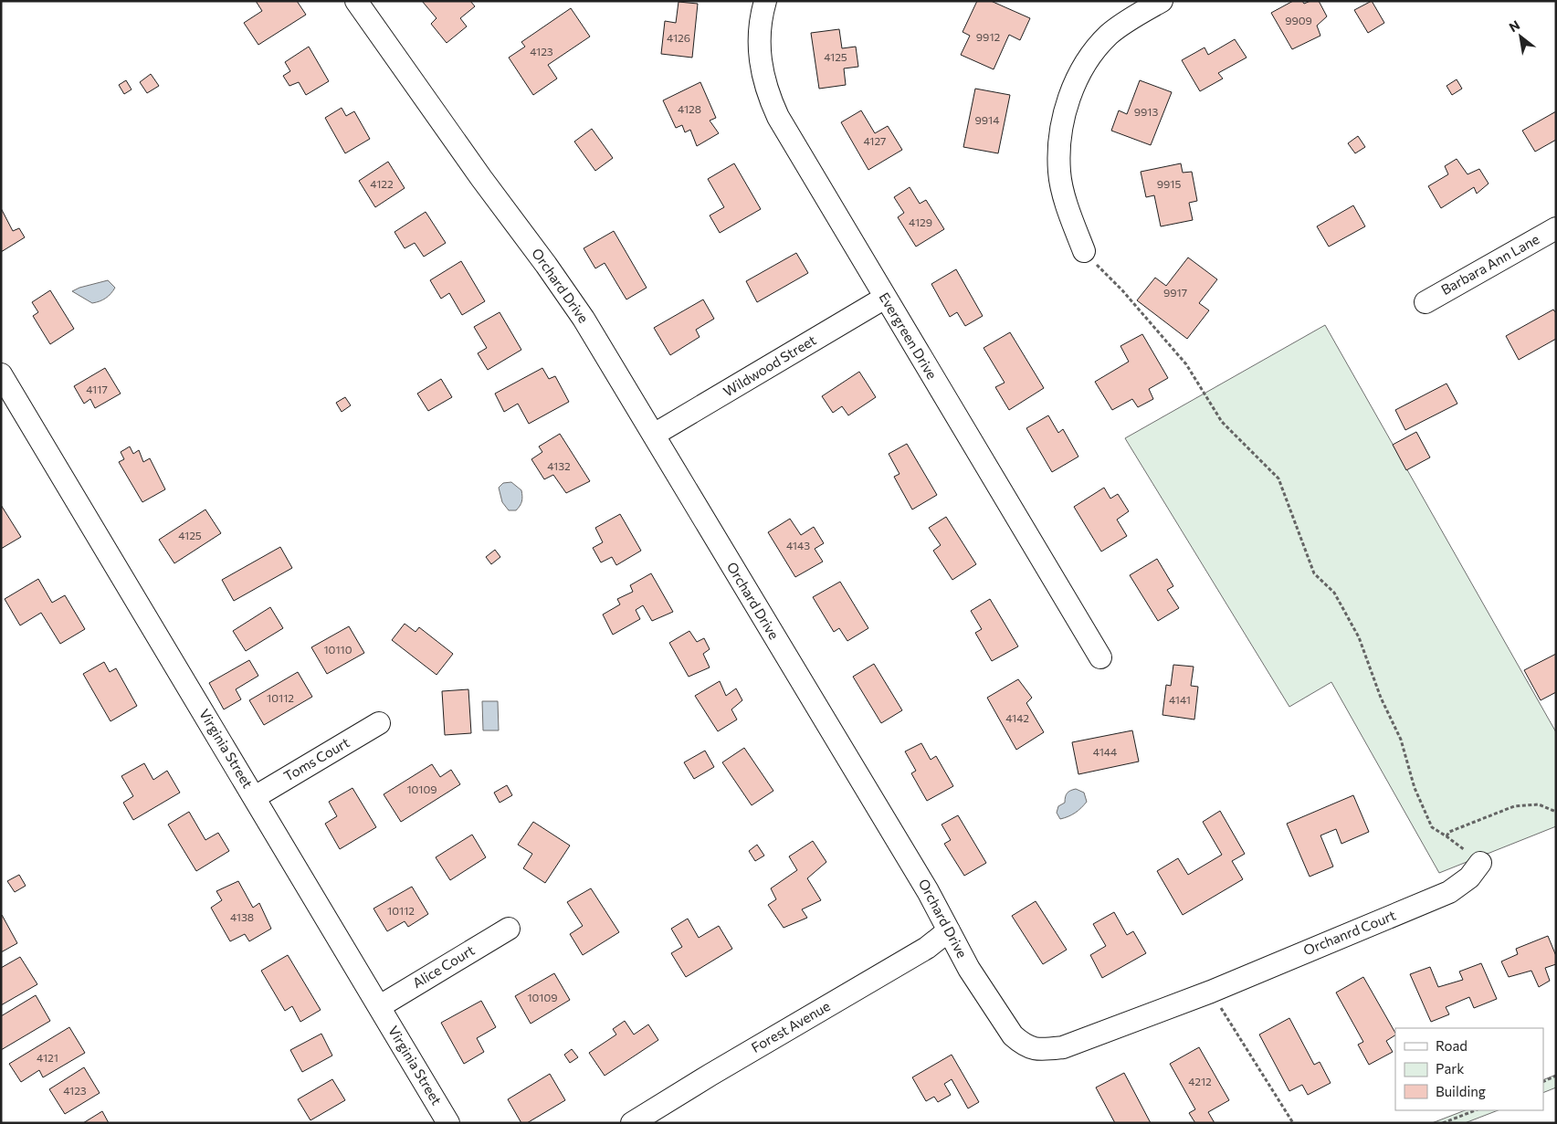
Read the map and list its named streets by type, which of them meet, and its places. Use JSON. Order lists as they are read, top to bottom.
{
  "streets": {
    "street": [
      "Barbara Ann Lane",
      "Orchard Drive",
      "Evergreen Drive",
      "Wildwood Street",
      "Virginia Street",
      "Toms Court",
      "Orchanrd Court",
      "Alice Court",
      "Forest Avenue"
    ]
  },
  "crossings": [
    ["Orchard Drive", "Wildwood Street"],
    ["Orchard Drive", "Orchanrd Court"],
    ["Orchard Drive", "Forest Avenue"],
    ["Evergreen Drive", "Wildwood Street"],
    ["Virginia Street", "Toms Court"],
    ["Virginia Street", "Alice Court"]
  ],
  "house_numbers": [
    "9909",
    "9912",
    "4126",
    "4123",
    "4125",
    "4128",
    "9913",
    "9914",
    "4127",
    "4122",
    "9915",
    "4129",
    "9917",
    "4117",
    "4132",
    "4125",
    "4143",
    "10110",
    "10112",
    "4141",
    "4142",
    "4144",
    "10109",
    "10112",
    "4138",
    "10109",
    "4121",
    "4212",
    "4123"
  ],
  "legend": ["Road", "Park", "Building"],
  "north": "top left"
}
